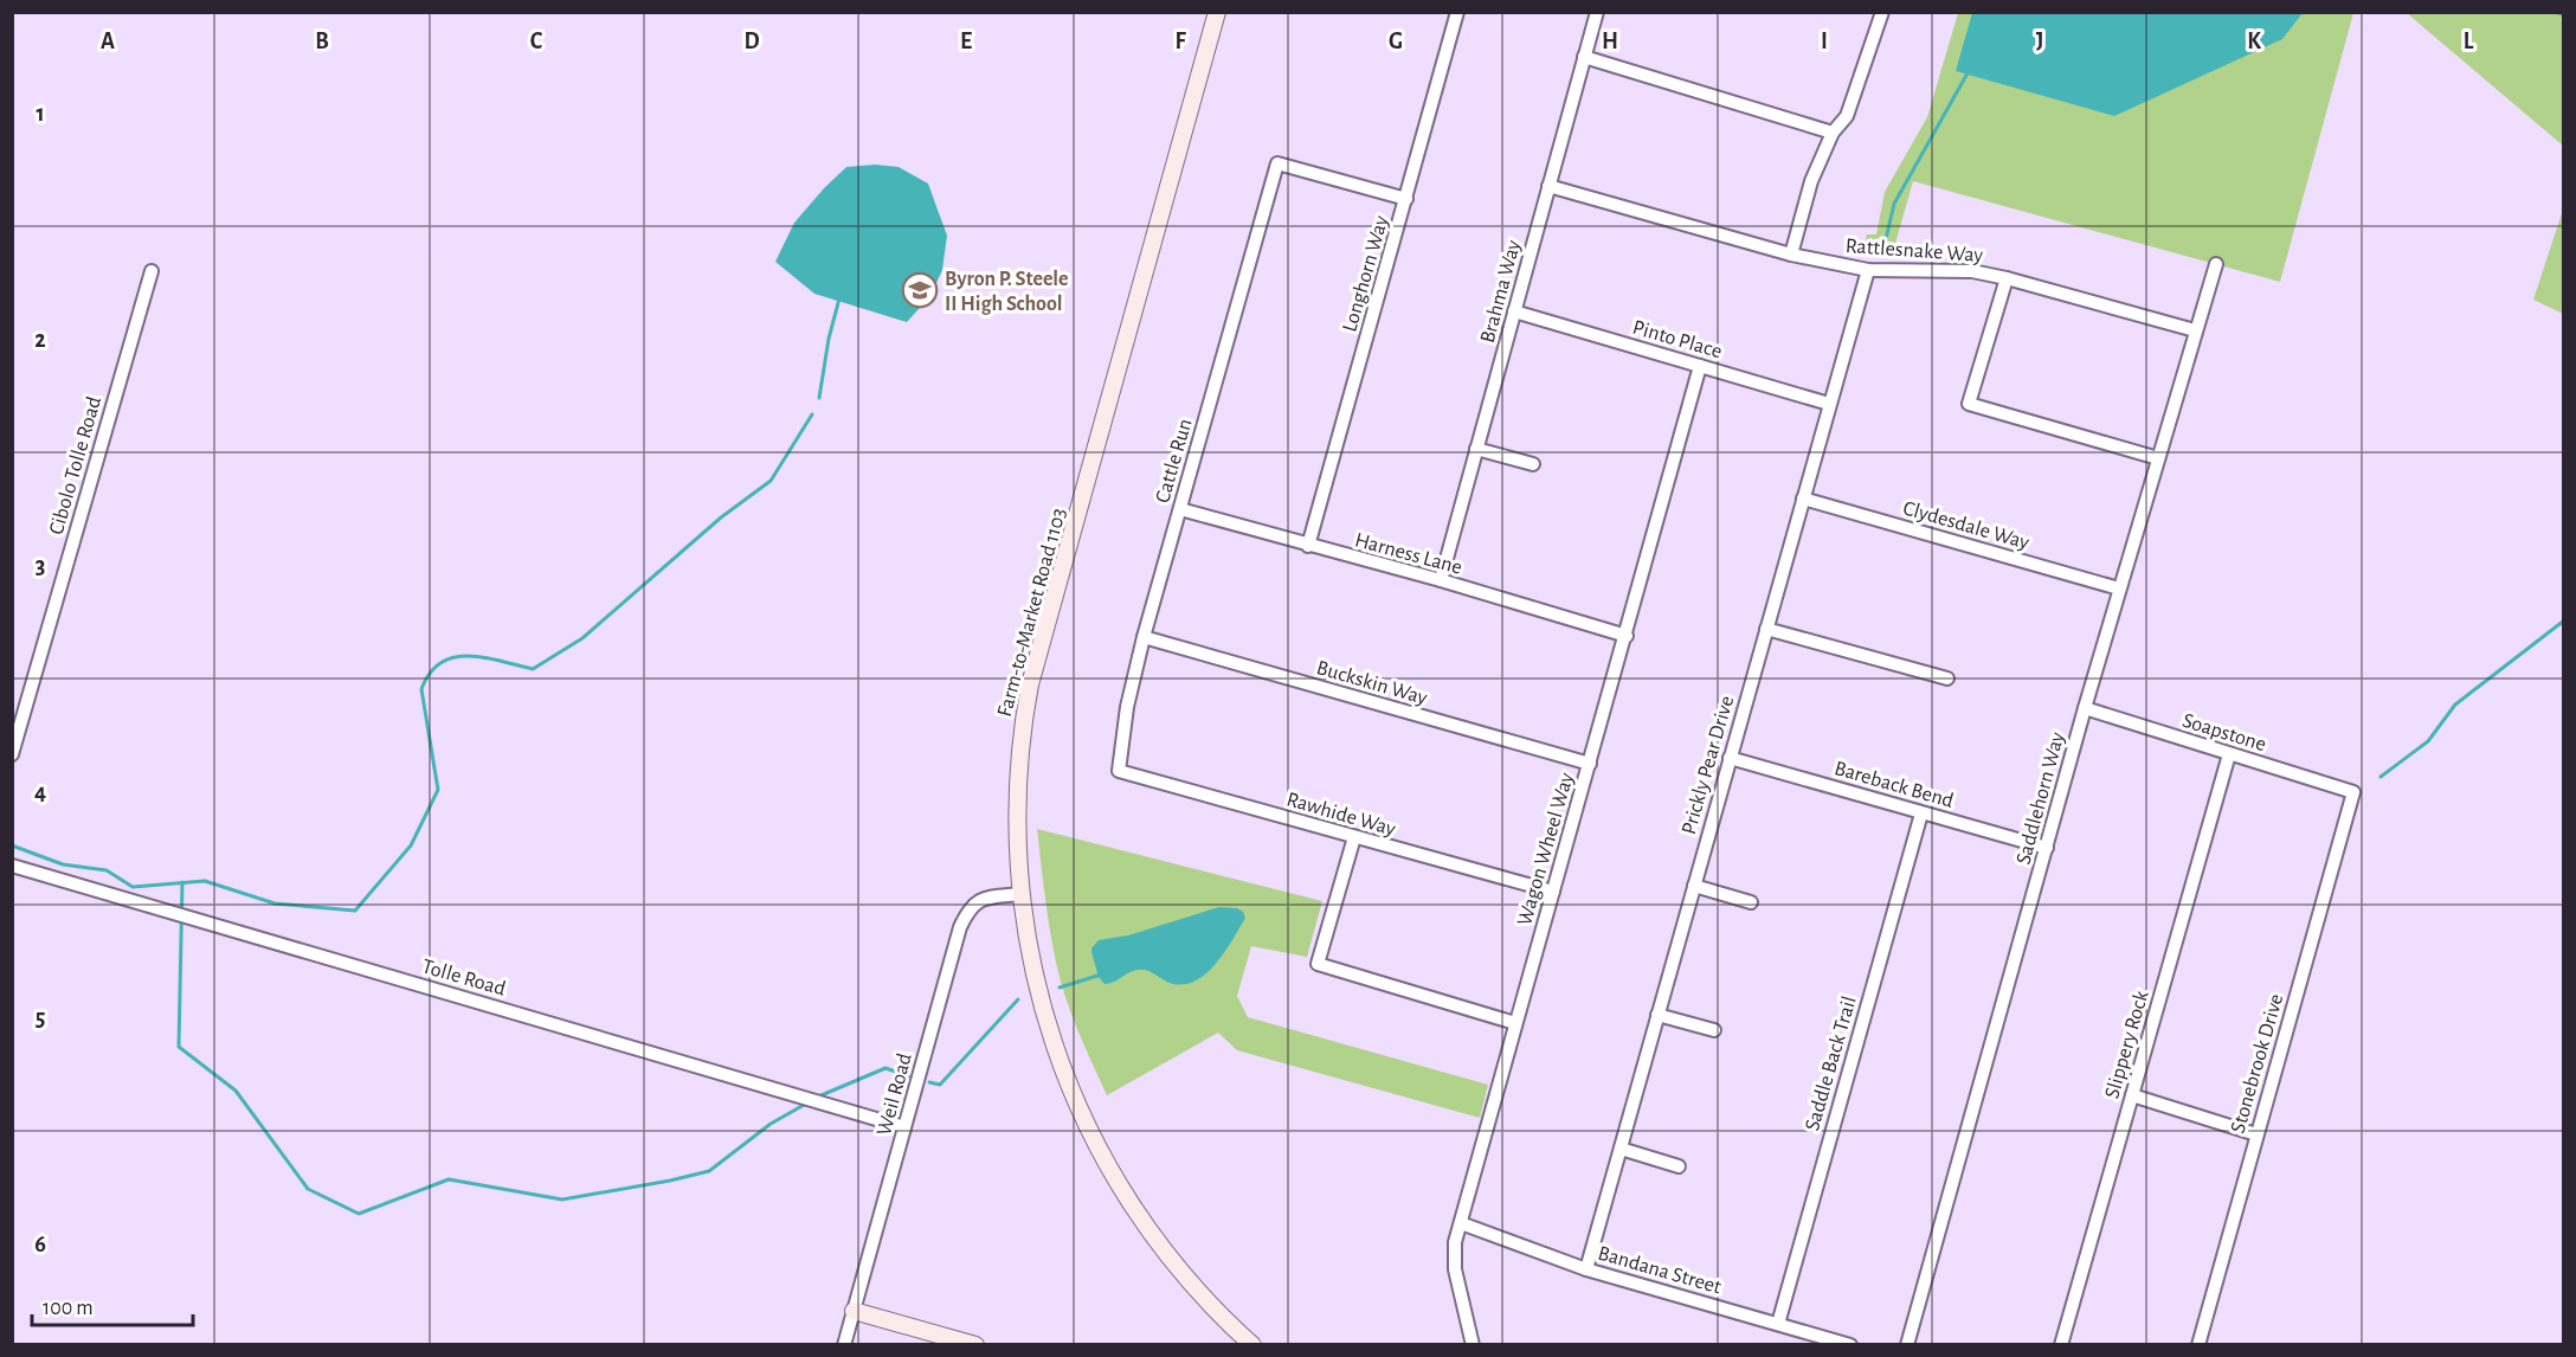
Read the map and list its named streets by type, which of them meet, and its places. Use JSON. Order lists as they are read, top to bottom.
{
  "streets": {
    "main road": ["Farm-to-Market Road 1103"],
    "street": [
      "Rattlesnake Way",
      "Longhorn Way",
      "Brahma Way",
      "Pinto Place",
      "Cattle Run",
      "Cibolo Tolle Road",
      "Clydesdale Way",
      "Harness Lane",
      "Buckskin Way",
      "Soapstone",
      "Prickly Pear Drive",
      "Bareback Bend",
      "Saddlehorn Way",
      "Rawhide Way",
      "Wagon Wheel Way",
      "Tolle Road",
      "Slippery Rock",
      "Saddle Back Trail",
      "Stonebrook Drive",
      "Weil Road",
      "Bandana Street"
    ]
  },
  "crossings": [
    ["Rattlesnake Way", "Brahma Way"],
    ["Rattlesnake Way", "Prickly Pear Drive"],
    ["Rattlesnake Way", "Saddlehorn Way"],
    ["Longhorn Way", "Cattle Run"],
    ["Longhorn Way", "Harness Lane"],
    ["Brahma Way", "Pinto Place"],
    ["Brahma Way", "Harness Lane"],
    ["Pinto Place", "Prickly Pear Drive"],
    ["Pinto Place", "Wagon Wheel Way"],
    ["Cattle Run", "Harness Lane"],
    ["Cattle Run", "Buckskin Way"],
    ["Cattle Run", "Rawhide Way"],
    ["Clydesdale Way", "Prickly Pear Drive"],
    ["Clydesdale Way", "Saddlehorn Way"],
    ["Harness Lane", "Wagon Wheel Way"],
    ["Farm-to-Market Road 1103", "Weil Road"],
    ["Buckskin Way", "Wagon Wheel Way"],
    ["Soapstone", "Saddlehorn Way"],
    ["Soapstone", "Slippery Rock"],
    ["Soapstone", "Stonebrook Drive"],
    ["Prickly Pear Drive", "Bareback Bend"],
    ["Prickly Pear Drive", "Bandana Street"],
    ["Bareback Bend", "Saddlehorn Way"],
    ["Bareback Bend", "Saddle Back Trail"],
    ["Rawhide Way", "Wagon Wheel Way"],
    ["Wagon Wheel Way", "Bandana Street"],
    ["Tolle Road", "Weil Road"],
    ["Saddle Back Trail", "Bandana Street"]
  ],
  "places": {
    "school or university": ["Byron P. Steele II High School"]
  },
  "scale_bar": "100 m",
  "grid": {
    "columns": [
      "A",
      "B",
      "C",
      "D",
      "E",
      "F",
      "G",
      "H",
      "I",
      "J",
      "K",
      "L"
    ],
    "rows": [
      "1",
      "2",
      "3",
      "4",
      "5",
      "6"
    ]
  }
}
